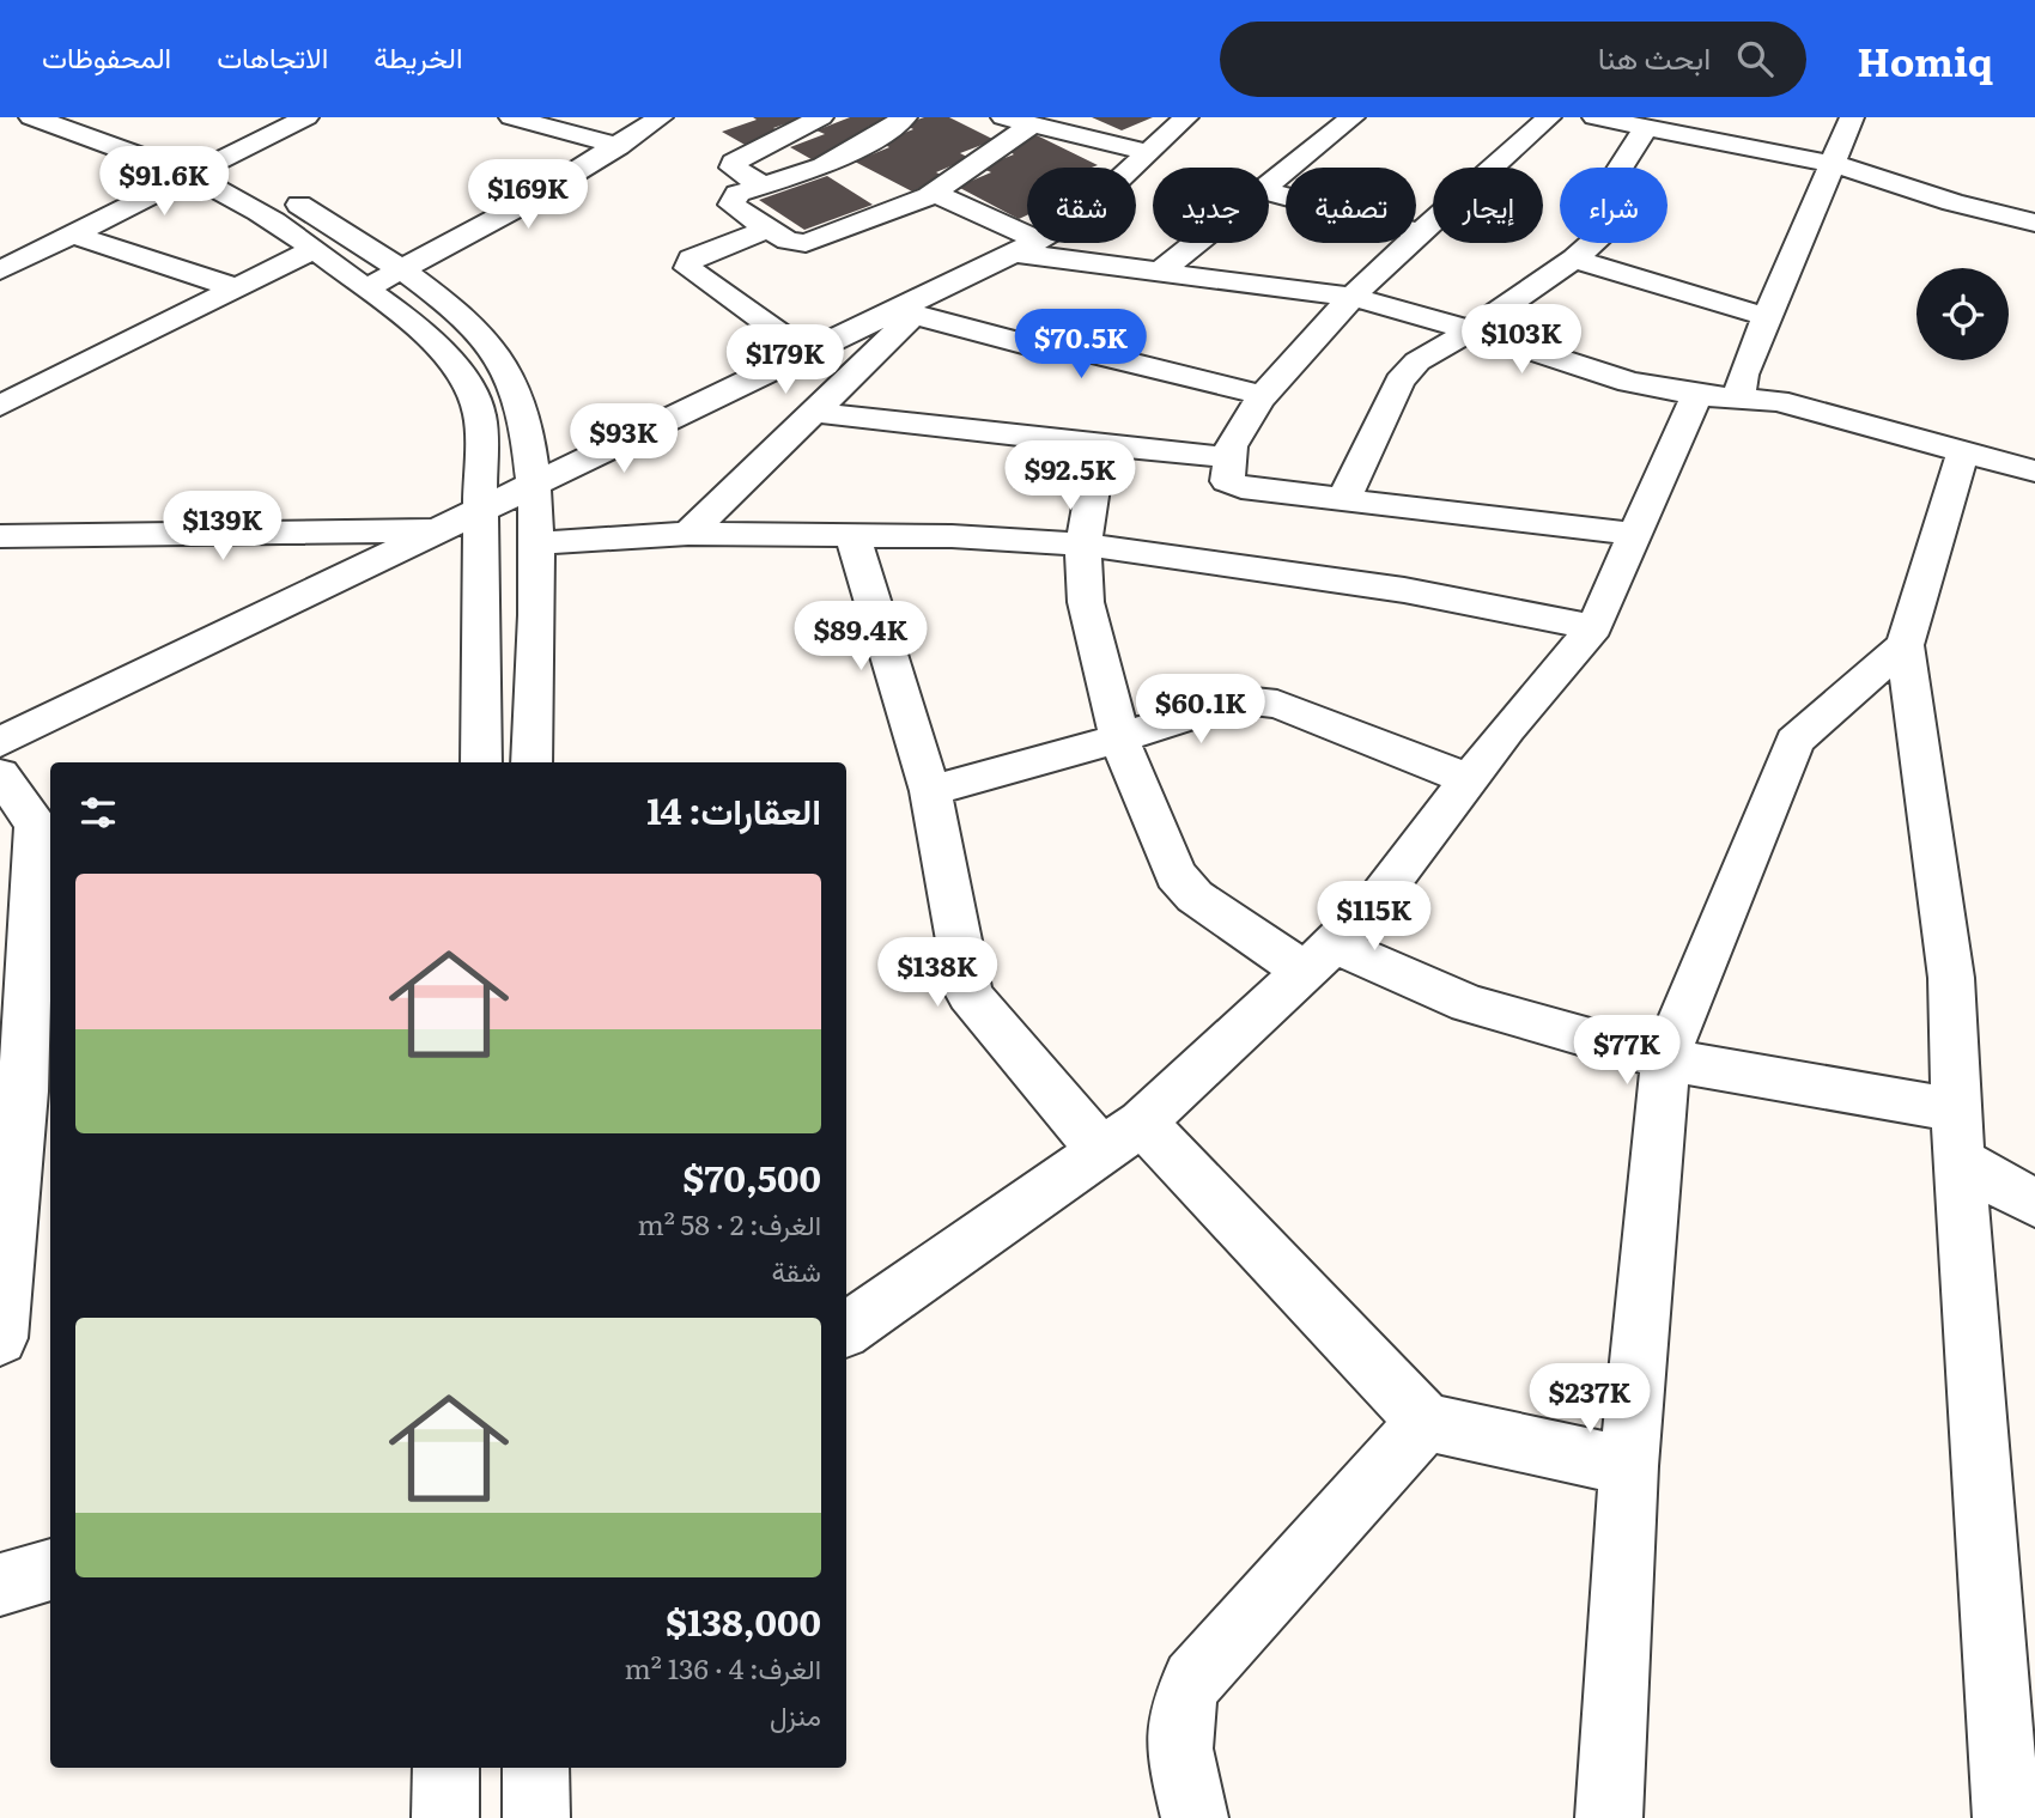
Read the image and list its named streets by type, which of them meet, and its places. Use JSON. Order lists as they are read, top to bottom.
{
  "page": {
    "header": "Homiq",
    "search": "ابحث هنا",
    "nav": ["الخريطة", "الاتجاهات", "المحفوظات"],
    "price": [
      "$91.6K",
      "$169K",
      "$103K",
      "$70.5K",
      "$179K",
      "$93K",
      "$92.5K",
      "$139K",
      "$89.4K",
      "$60.1K",
      "$115K",
      "$138K",
      "$77K",
      "$237K"
    ],
    "chip": [
      "شراء",
      "إيجار",
      "تصفية",
      "جديد",
      "شقة"
    ],
    "heading": "العقارات: 14",
    "list": [
      {
        "name": "$70,500",
        "note": "الغرف: 2 · 58 m² · شقة"
      },
      {
        "name": "$138,000",
        "note": "الغرف: 4 · 136 m² · منزل"
      }
    ]
  }
}
